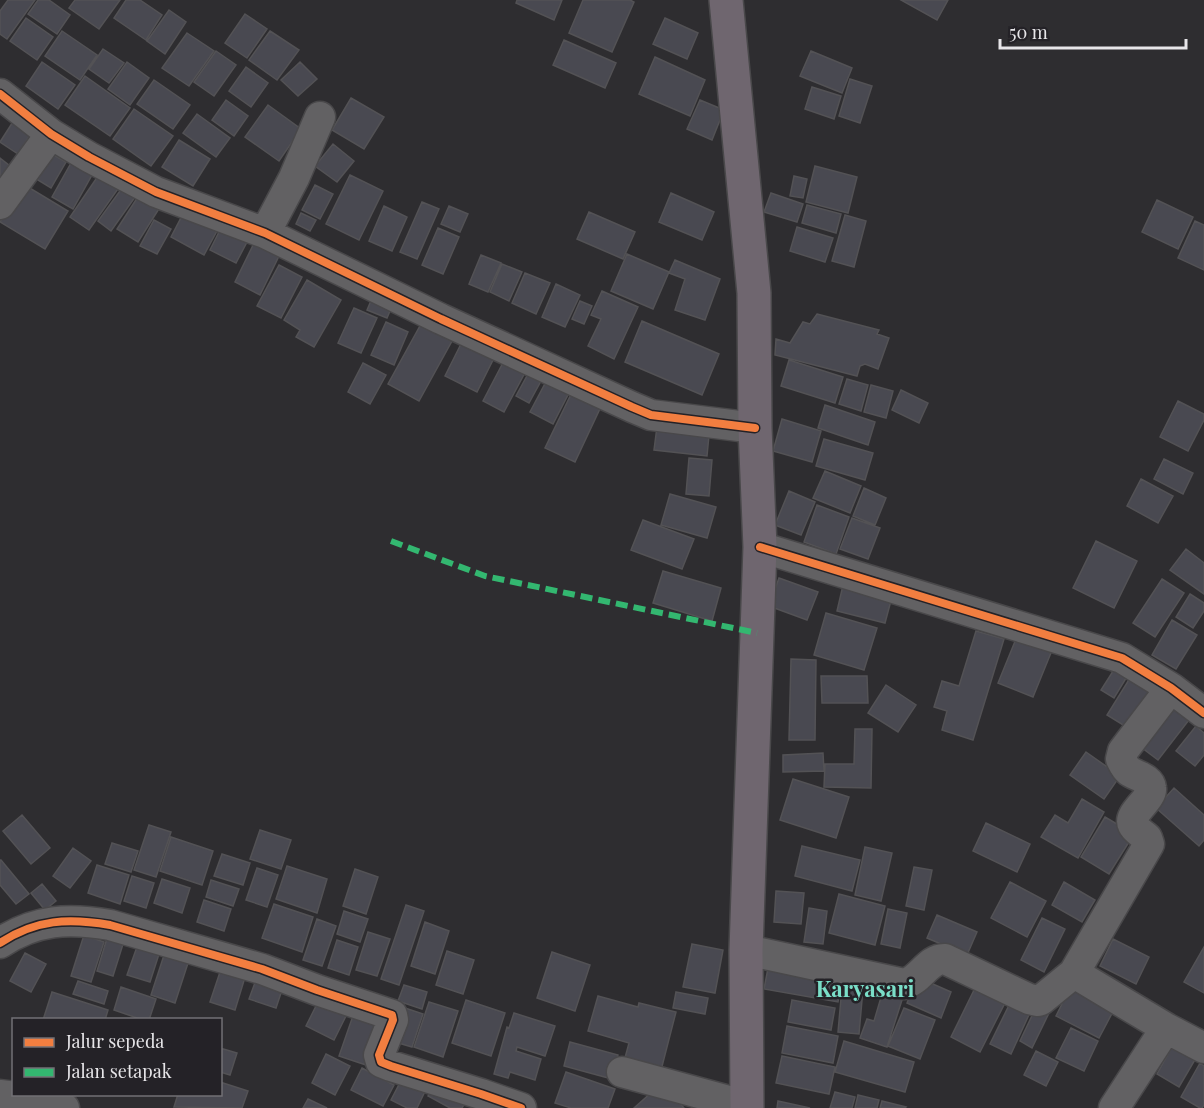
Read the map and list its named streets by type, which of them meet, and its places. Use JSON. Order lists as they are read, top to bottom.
{
  "districts": ["Karyasari"],
  "legend": ["Jalur sepeda", "Jalan setapak"],
  "scale_bar": "50 m"
}
